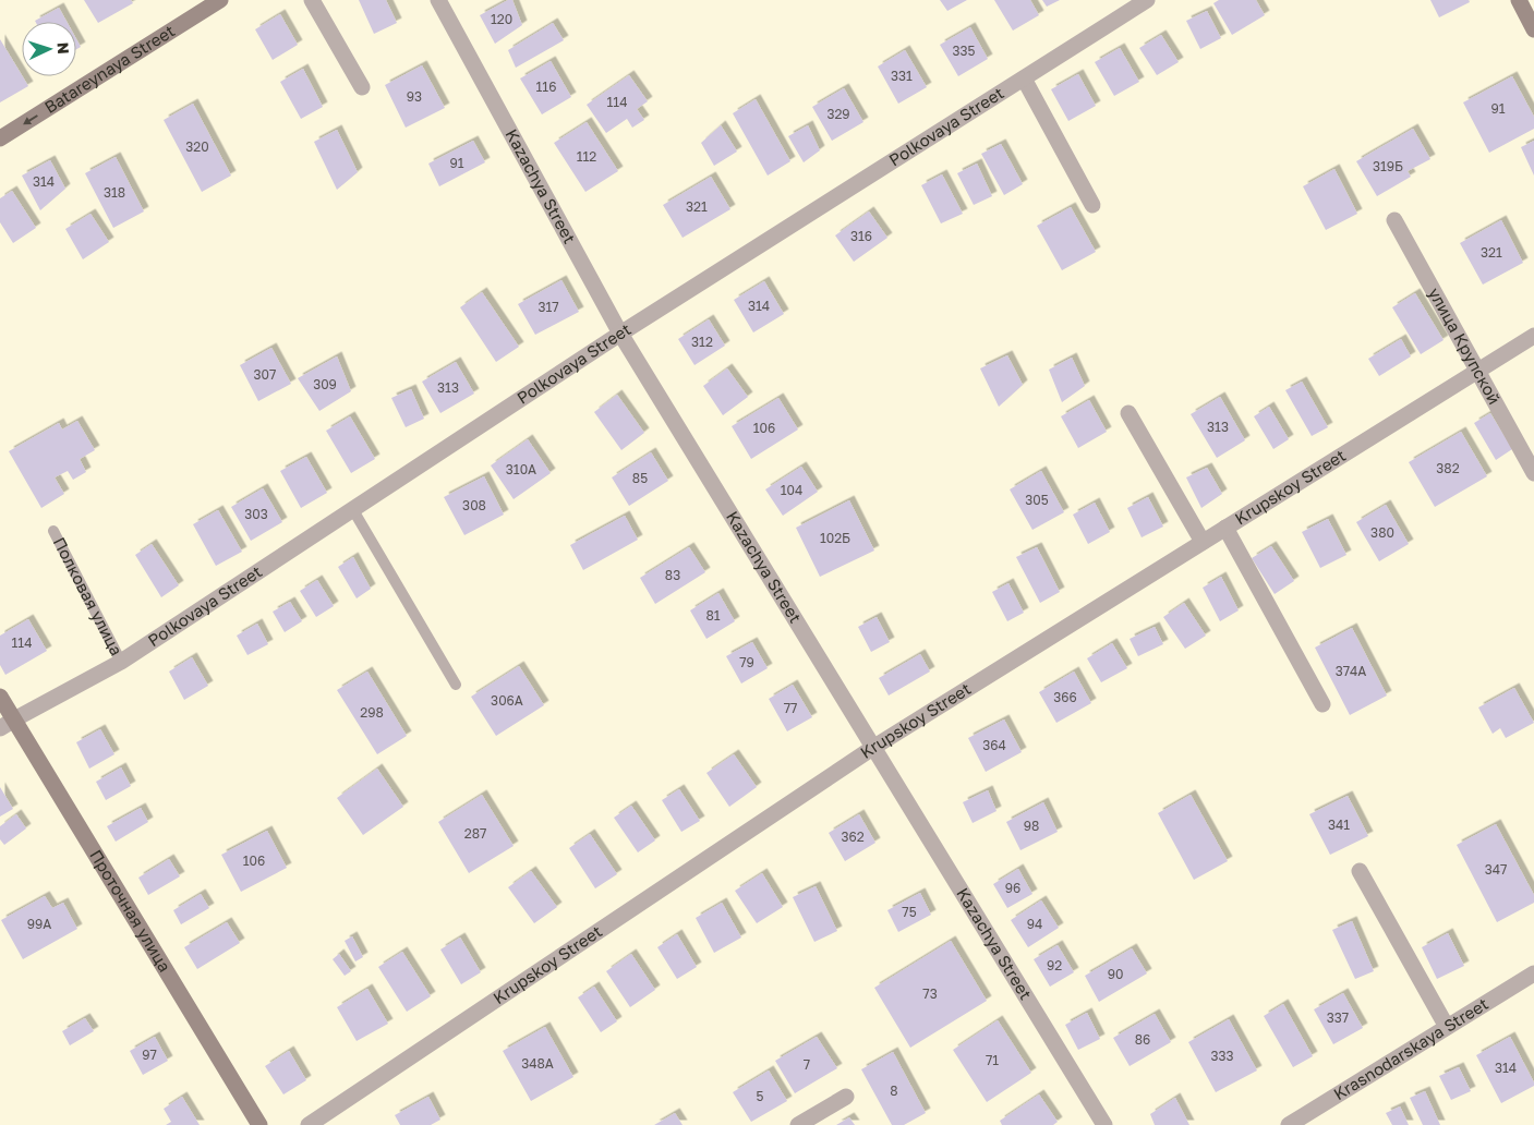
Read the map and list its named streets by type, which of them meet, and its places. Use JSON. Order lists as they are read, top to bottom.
{
  "streets": {
    "street": [
      "Batareynaya Street",
      "Polkovaya Street",
      "Kazachya Street",
      "улица Крупской",
      "Krupskoy Street",
      "Проточная улица",
      "Krasnodarskaya Street"
    ],
    "lane": ["Полковая улица"]
  },
  "crossings": [
    ["Polkovaya Street", "Kazachya Street"],
    ["Polkovaya Street", "Полковая улица"],
    ["Polkovaya Street", "Проточная улица"],
    ["Kazachya Street", "Krupskoy Street"],
    ["улица Крупской", "Krupskoy Street"]
  ],
  "one_way": ["Batareynaya Street"],
  "house_numbers": [
    "120",
    "335",
    "331",
    "116",
    "93",
    "114",
    "91",
    "329",
    "320",
    "112",
    "91",
    "319Б",
    "314",
    "318",
    "321",
    "316",
    "321",
    "314",
    "317",
    "312",
    "307",
    "309",
    "313",
    "313",
    "106",
    "382",
    "310А",
    "85",
    "104",
    "305",
    "308",
    "303",
    "380",
    "102Б",
    "83",
    "81",
    "114",
    "79",
    "374А",
    "366",
    "306А",
    "77",
    "298",
    "364",
    "341",
    "98",
    "287",
    "362",
    "106",
    "347",
    "96",
    "75",
    "99А",
    "94",
    "92",
    "90",
    "73",
    "337",
    "86",
    "97",
    "333",
    "71",
    "348А",
    "7",
    "314",
    "8",
    "5"
  ],
  "north": "right"
}
